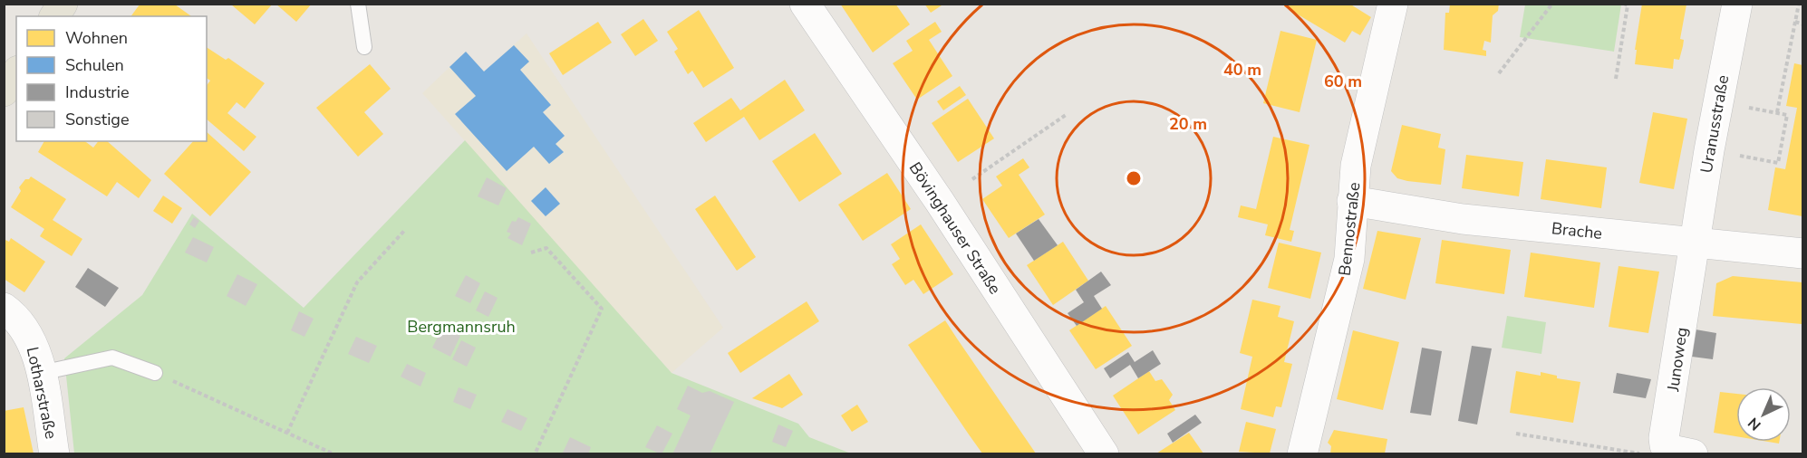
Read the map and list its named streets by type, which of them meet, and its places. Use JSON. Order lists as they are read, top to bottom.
{
  "streets": {
    "street": [
      "Uranusstraße",
      "Bövinghauser Straße",
      "Bennostraße",
      "Brache",
      "Junoweg",
      "Lotharstraße"
    ]
  },
  "crossings": [
    ["Uranusstraße", "Brache"],
    ["Uranusstraße", "Junoweg"],
    ["Bennostraße", "Brache"],
    ["Brache", "Junoweg"]
  ],
  "parks": ["Bergmannsruh"],
  "legend": [
    "Wohnen",
    "Schulen",
    "Industrie",
    "Sonstige"
  ],
  "north": "bottom left",
  "rings": ["40 m", "60 m", "20 m"]
}
